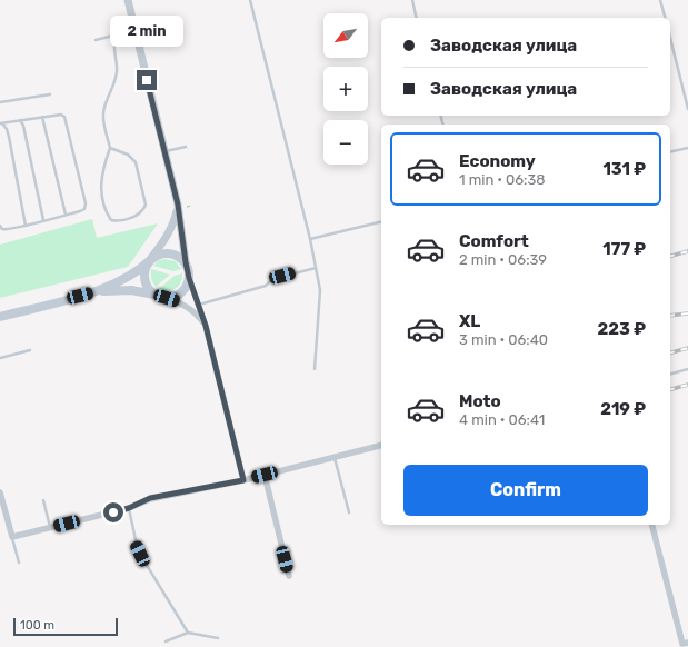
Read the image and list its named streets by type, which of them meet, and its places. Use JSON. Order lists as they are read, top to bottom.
{
  "scale_bar": "100 m",
  "north": "bottom left",
  "page": {
    "map_buttons": ["+", "−"],
    "bubble": "2 min",
    "banner": ["Заводская улица", "Заводская улица"],
    "list": [
      {
        "name": "Economy",
        "note": "1 min · 06:38",
        "value": "131 ₽"
      },
      {
        "name": "Comfort",
        "note": "2 min · 06:39",
        "value": "177 ₽"
      },
      {
        "name": "XL",
        "note": "3 min · 06:40",
        "value": "223 ₽"
      },
      {
        "name": "Moto",
        "note": "4 min · 06:41",
        "value": "219 ₽"
      }
    ],
    "buttons": "Confirm",
    "scale": "100 m"
  }
}
